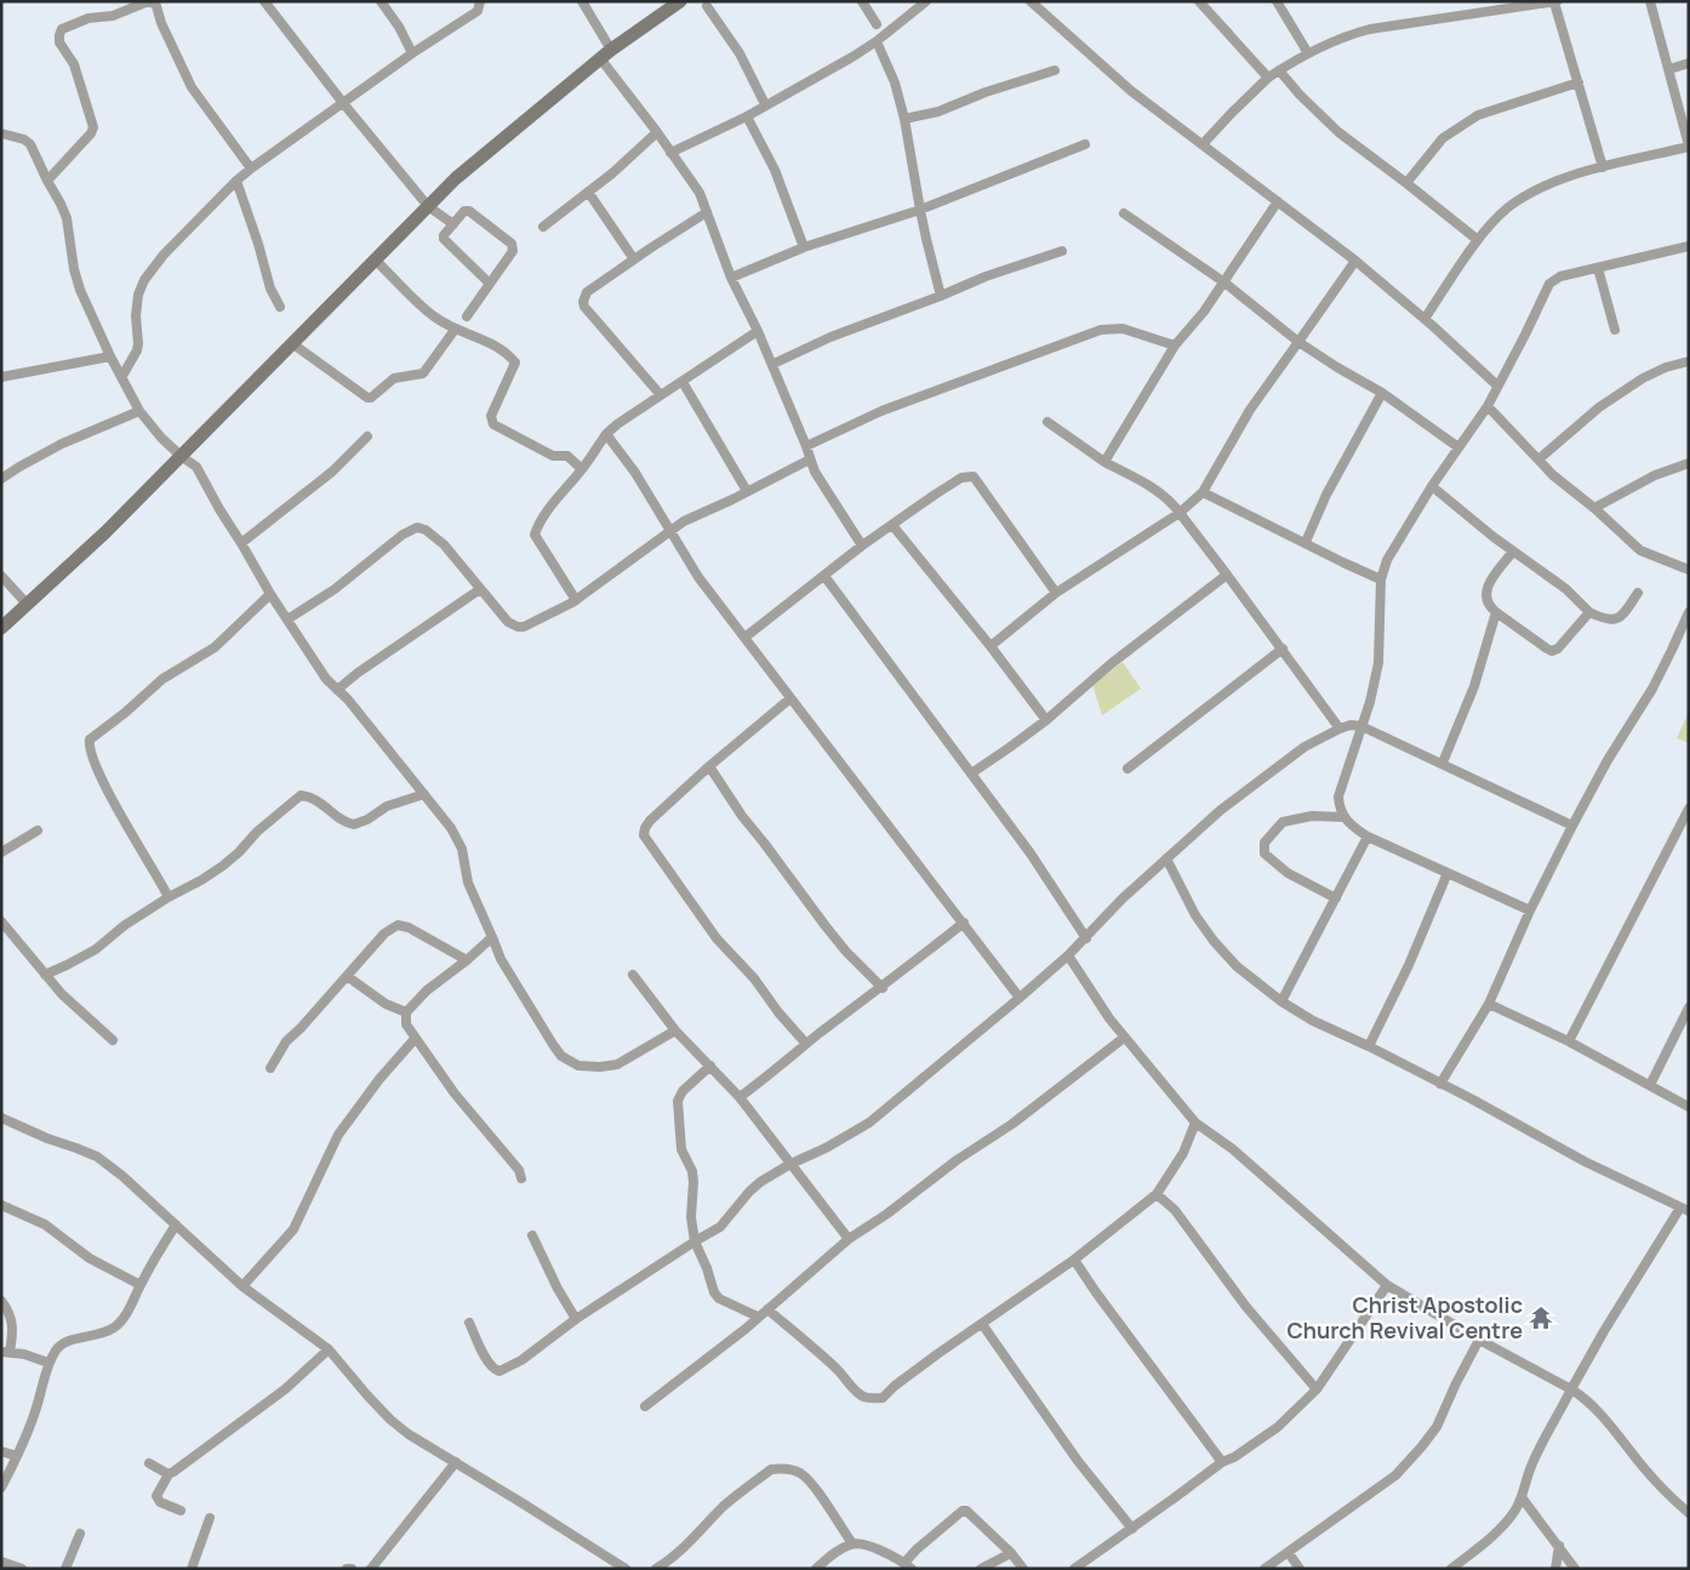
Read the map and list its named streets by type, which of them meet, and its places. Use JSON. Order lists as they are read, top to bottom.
{
  "places": {
    "temple": ["Christ Apostolic Church Revival Centre"]
  }
}
